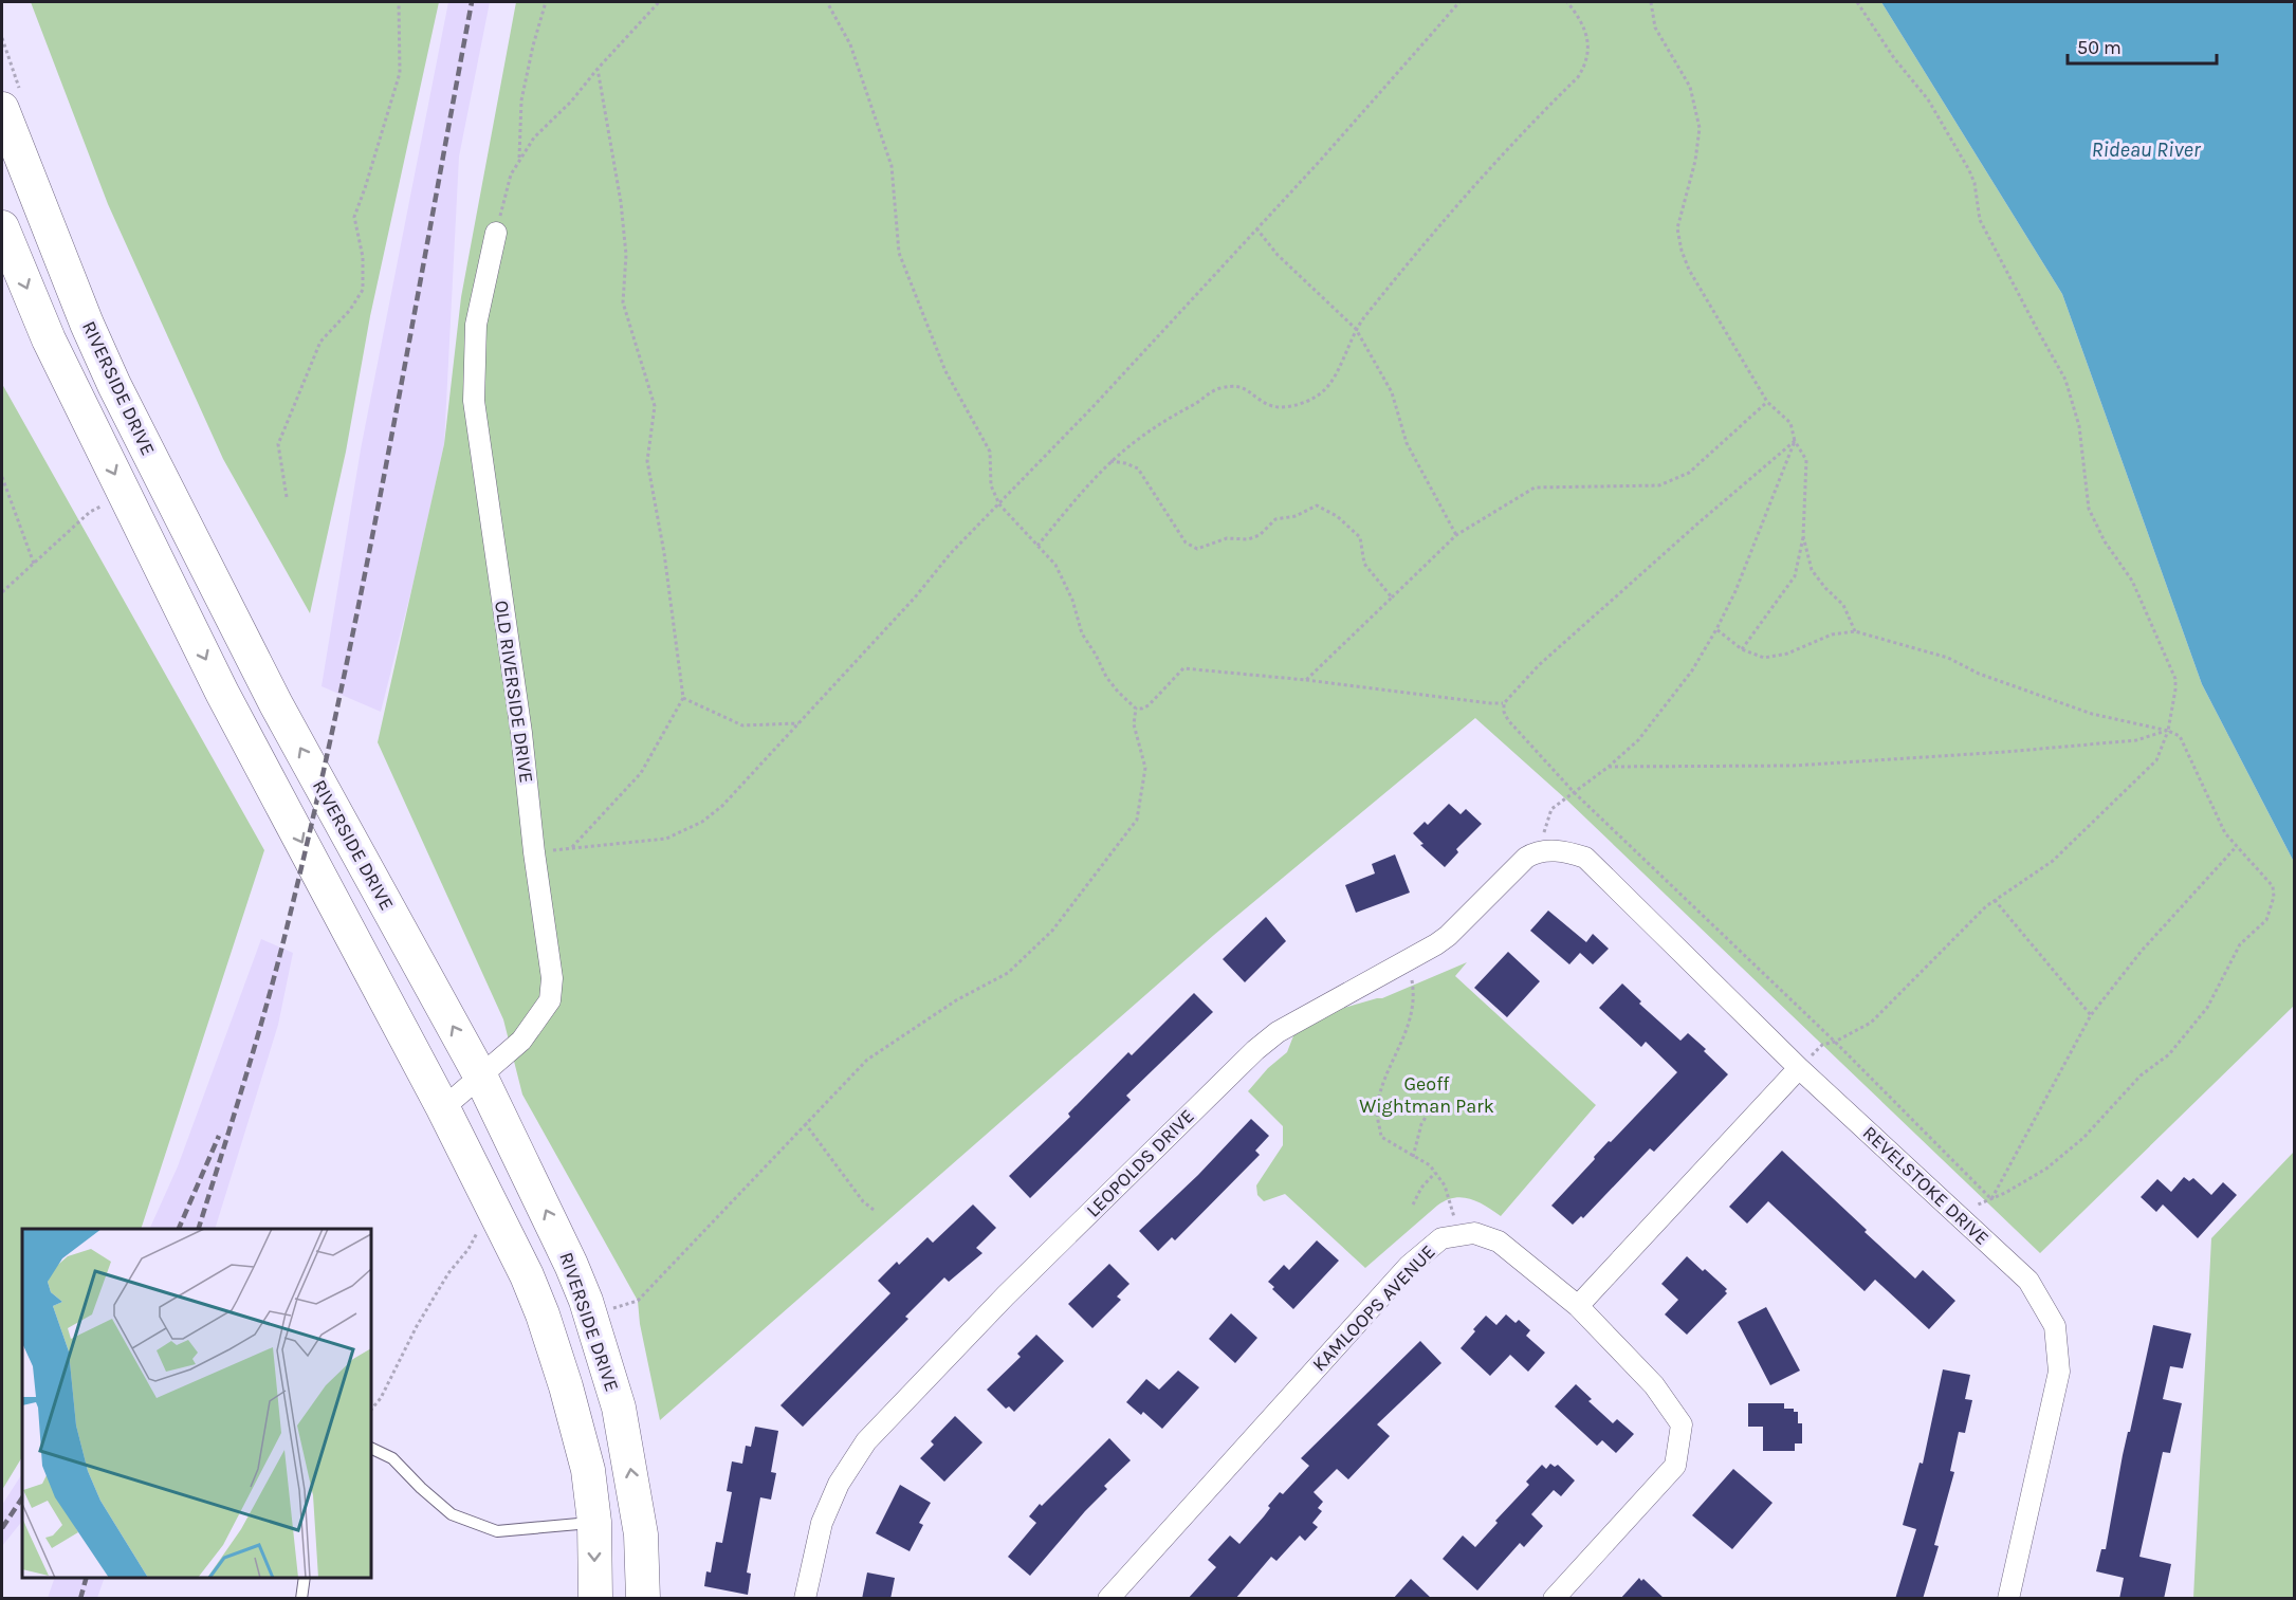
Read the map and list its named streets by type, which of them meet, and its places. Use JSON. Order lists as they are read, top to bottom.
{
  "streets": {
    "main road": ["RIVERSIDE DRIVE"],
    "street": [
      "OLD RIVERSIDE DRIVE",
      "LEOPOLDS DRIVE",
      "REVELSTOKE DRIVE",
      "KAMLOOPS AVENUE"
    ]
  },
  "crossings": [
    ["RIVERSIDE DRIVE", "OLD RIVERSIDE DRIVE"],
    ["LEOPOLDS DRIVE", "REVELSTOKE DRIVE"]
  ],
  "water": ["Rideau River"],
  "parks": ["Geoff Wightman Park"],
  "scale_bar": "50 m"
}
